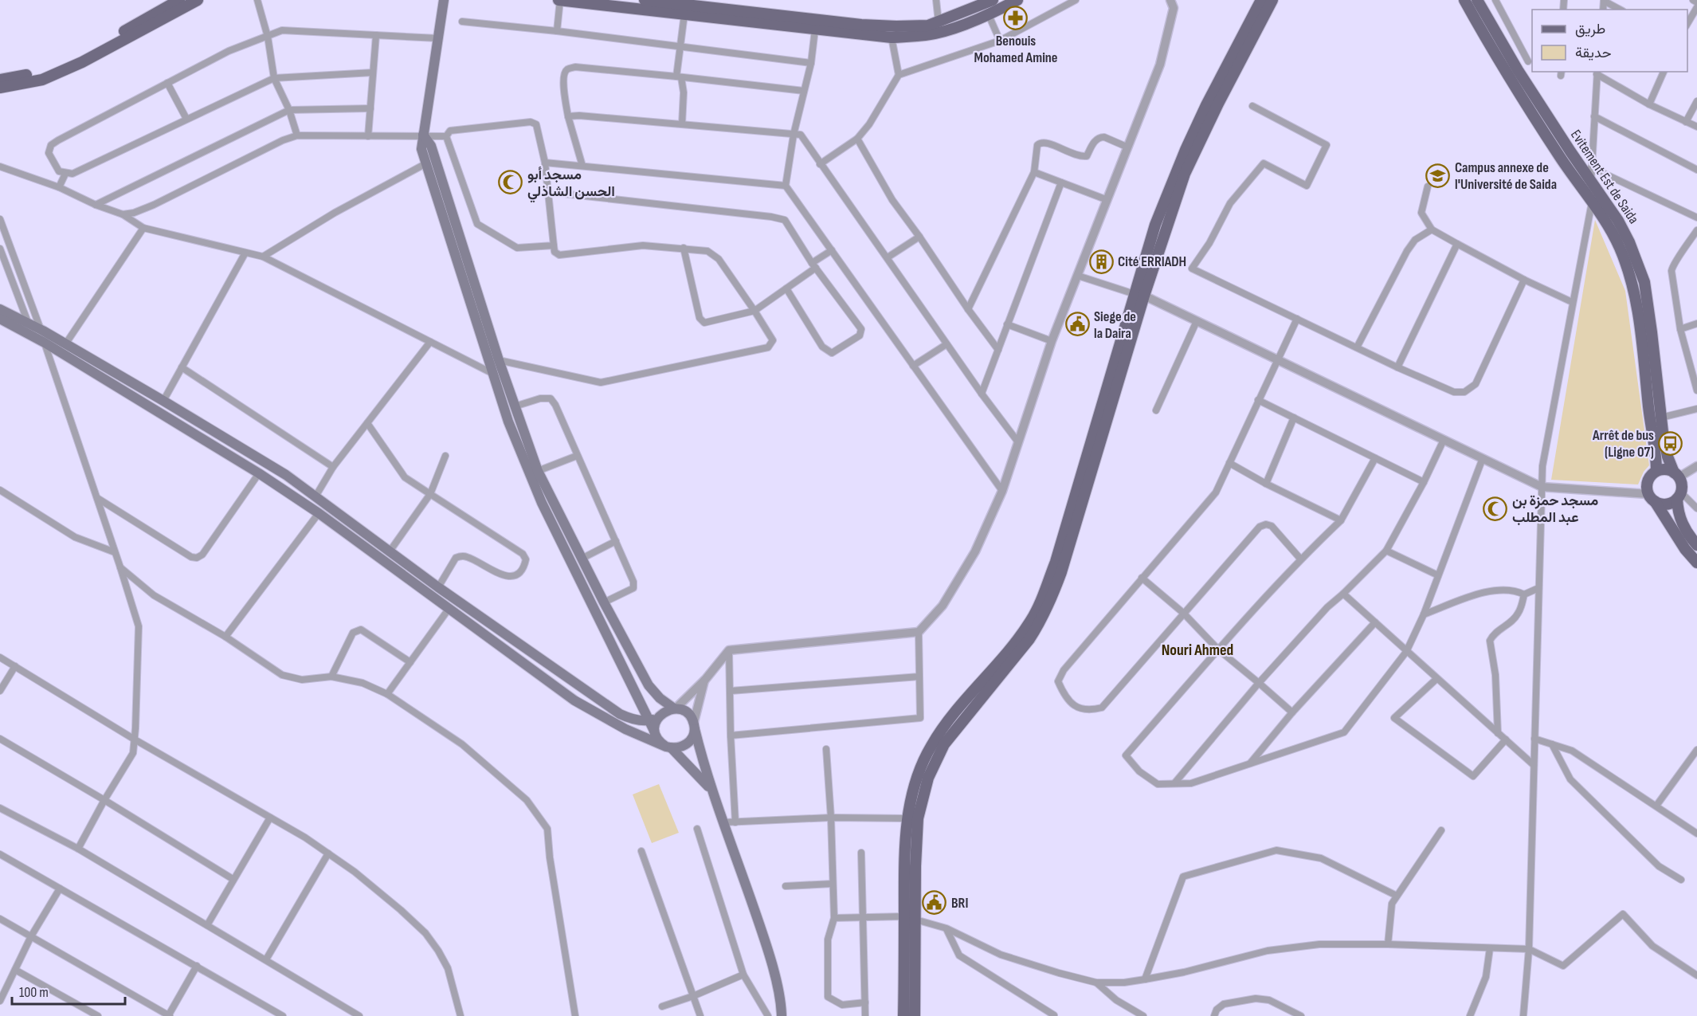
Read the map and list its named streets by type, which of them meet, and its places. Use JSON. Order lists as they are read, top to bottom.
{
  "streets": {
    "main road": ["Evitement Est de Saida"]
  },
  "districts": ["Nouri Ahmed"],
  "places": {
    "pharmacy": ["Benouis Mohamed Amine"],
    "school or university": ["Campus annexe de l'Université de Saida"],
    "mosque": ["مسجد أبو الحسن الشاذلي", "مسجد حمزة بن عبد المطلب"],
    "building": ["Cité ERRIADH"],
    "public building": ["Siege de la Daira", "BRI"],
    "bus stop": ["Arrêt de bus (Ligne 07)"]
  },
  "legend": ["طريق", "حديقة"],
  "scale_bar": "100 m"
}
